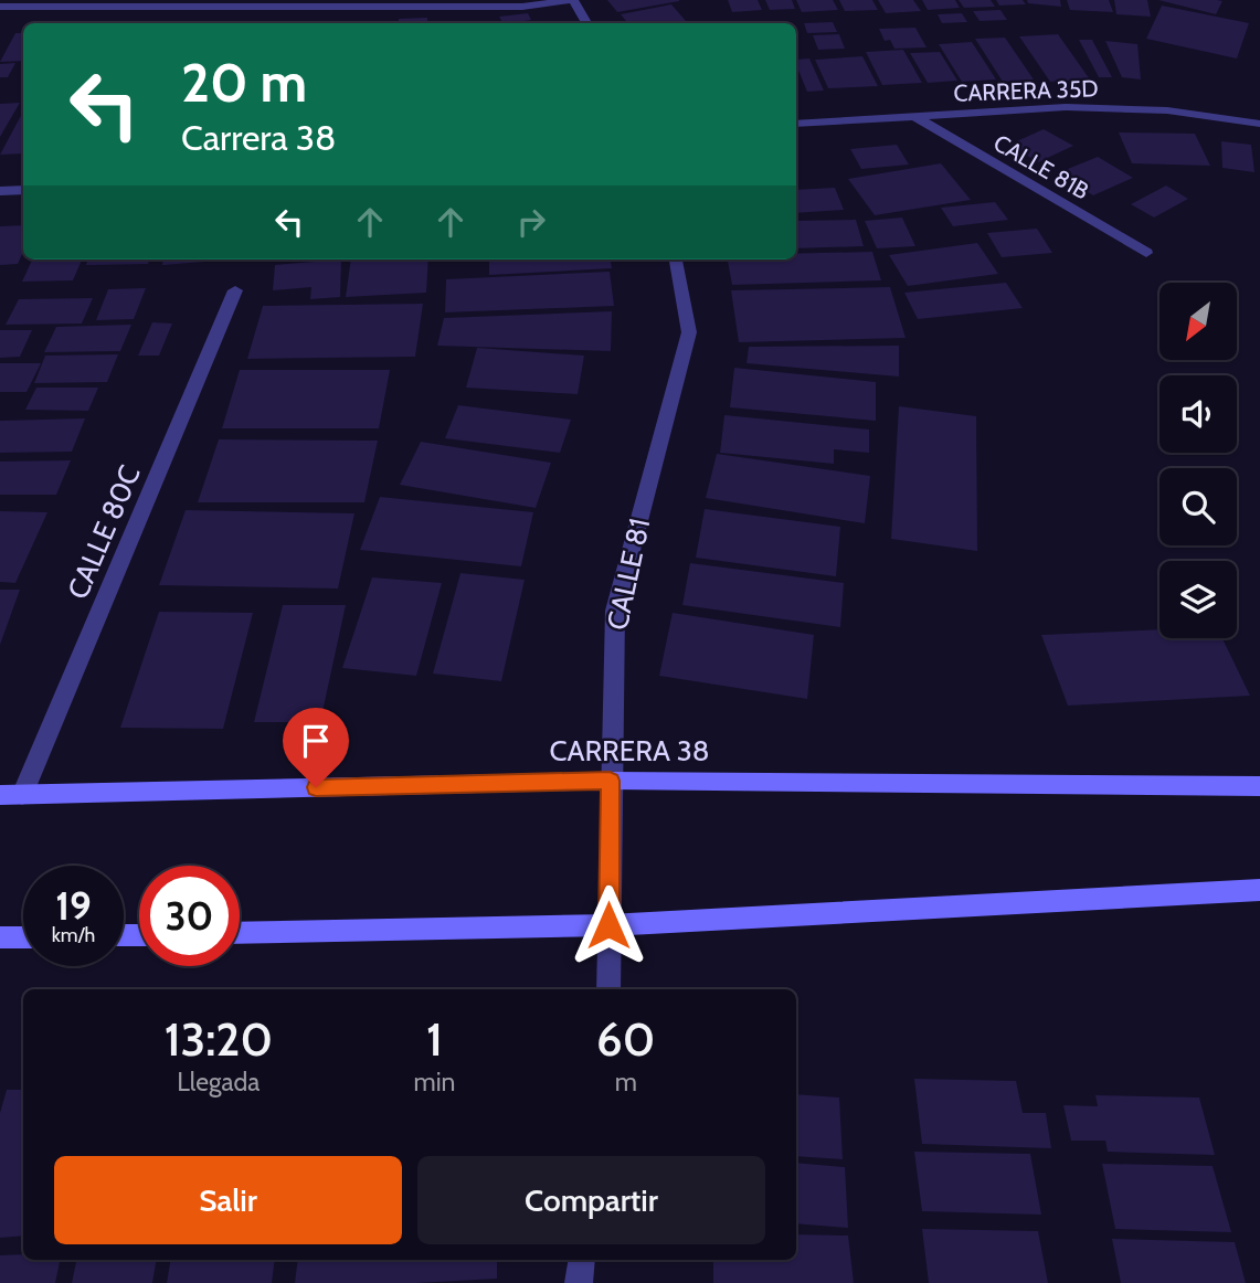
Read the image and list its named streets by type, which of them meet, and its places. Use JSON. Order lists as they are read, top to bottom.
{
  "streets": {
    "main road": ["CARRERA 38"],
    "street": [
      "CARRERA 35D",
      "CALLE 81B",
      "CALLE 80C",
      "CALLE 81"
    ]
  },
  "crossings": [
    ["CARRERA 35D", "CALLE 81B"],
    ["CALLE 80C", "CARRERA 38"],
    ["CALLE 81", "CARRERA 38"]
  ],
  "north": "bottom left",
  "page": {
    "turn": ["20 m", "Carrera 38"],
    "speed": "19 km/h",
    "limit": "30",
    "eta": [
      "13:20",
      "Llegada",
      "1",
      "min",
      "60",
      "m"
    ],
    "buttons": ["Salir", "Compartir"]
  }
}
